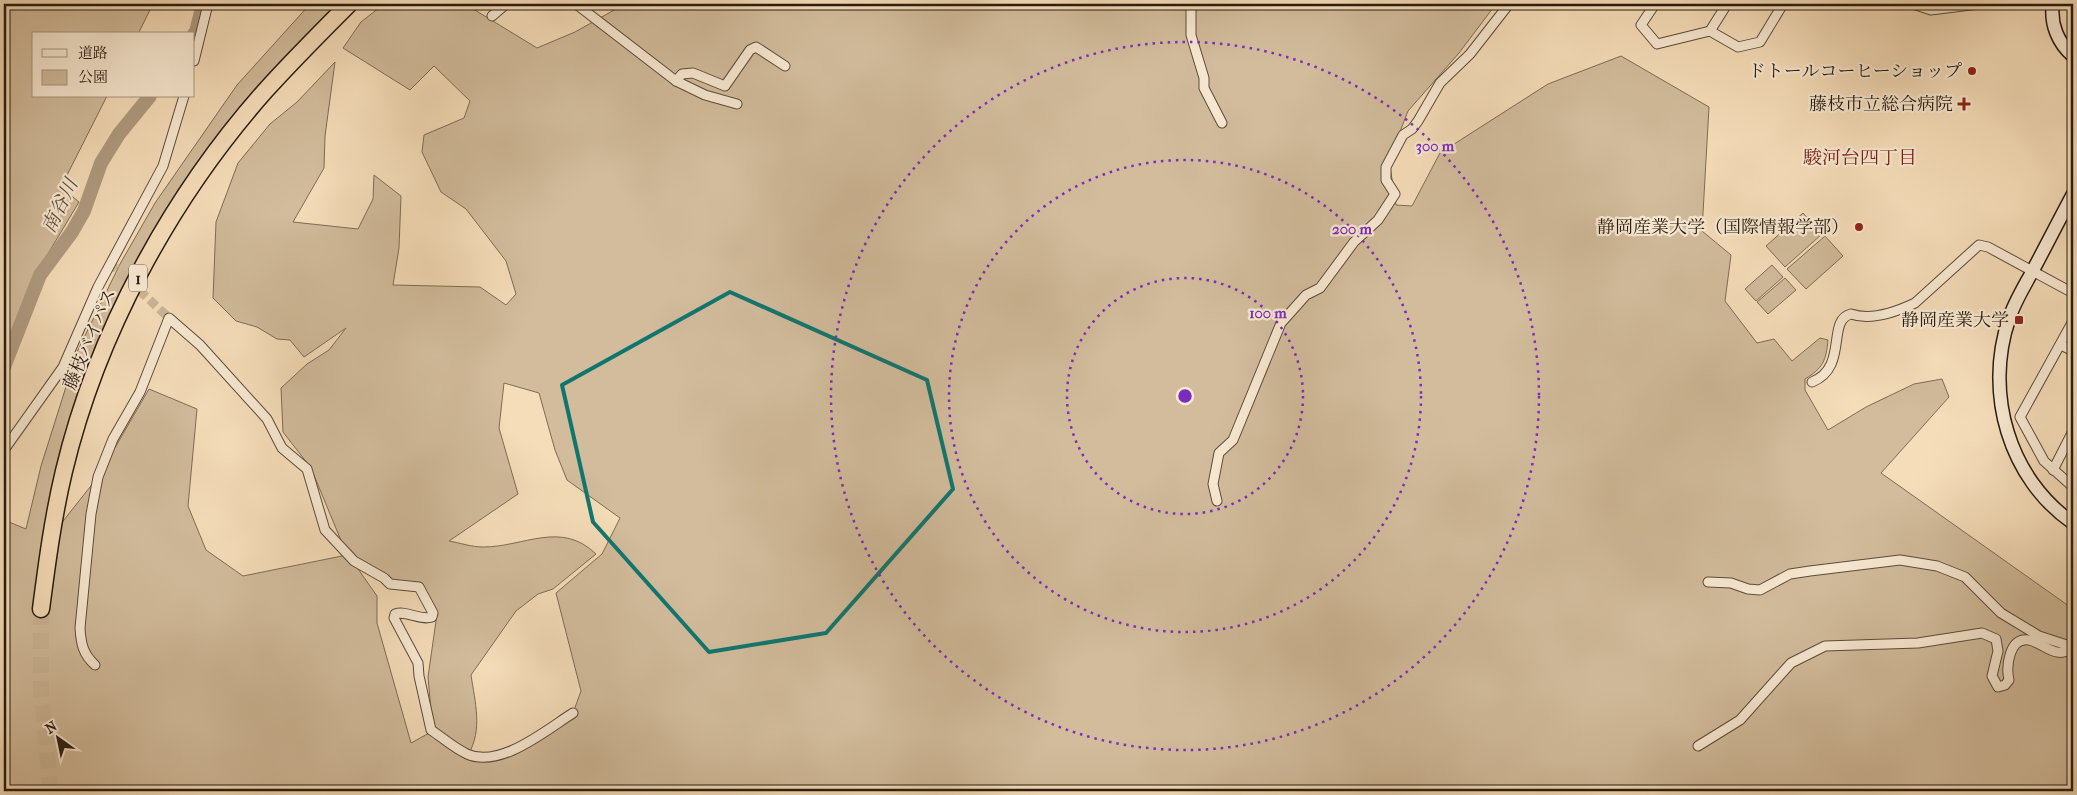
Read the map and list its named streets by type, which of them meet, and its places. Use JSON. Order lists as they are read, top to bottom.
{
  "streets": {
    "highway": ["1", "藤枝バイパス"]
  },
  "districts": ["駿河台四丁目"],
  "water": ["南谷川"],
  "places": {
    "other": ["ドトールコーヒーショップ", "静岡産業大学（国際情報学部）"],
    "health": ["藤枝市立総合病院"],
    "transit": ["静岡産業大学"]
  },
  "legend": ["道路", "公園"],
  "north": "top left",
  "rings": ["300 m", "200 m", "100 m"]
}
